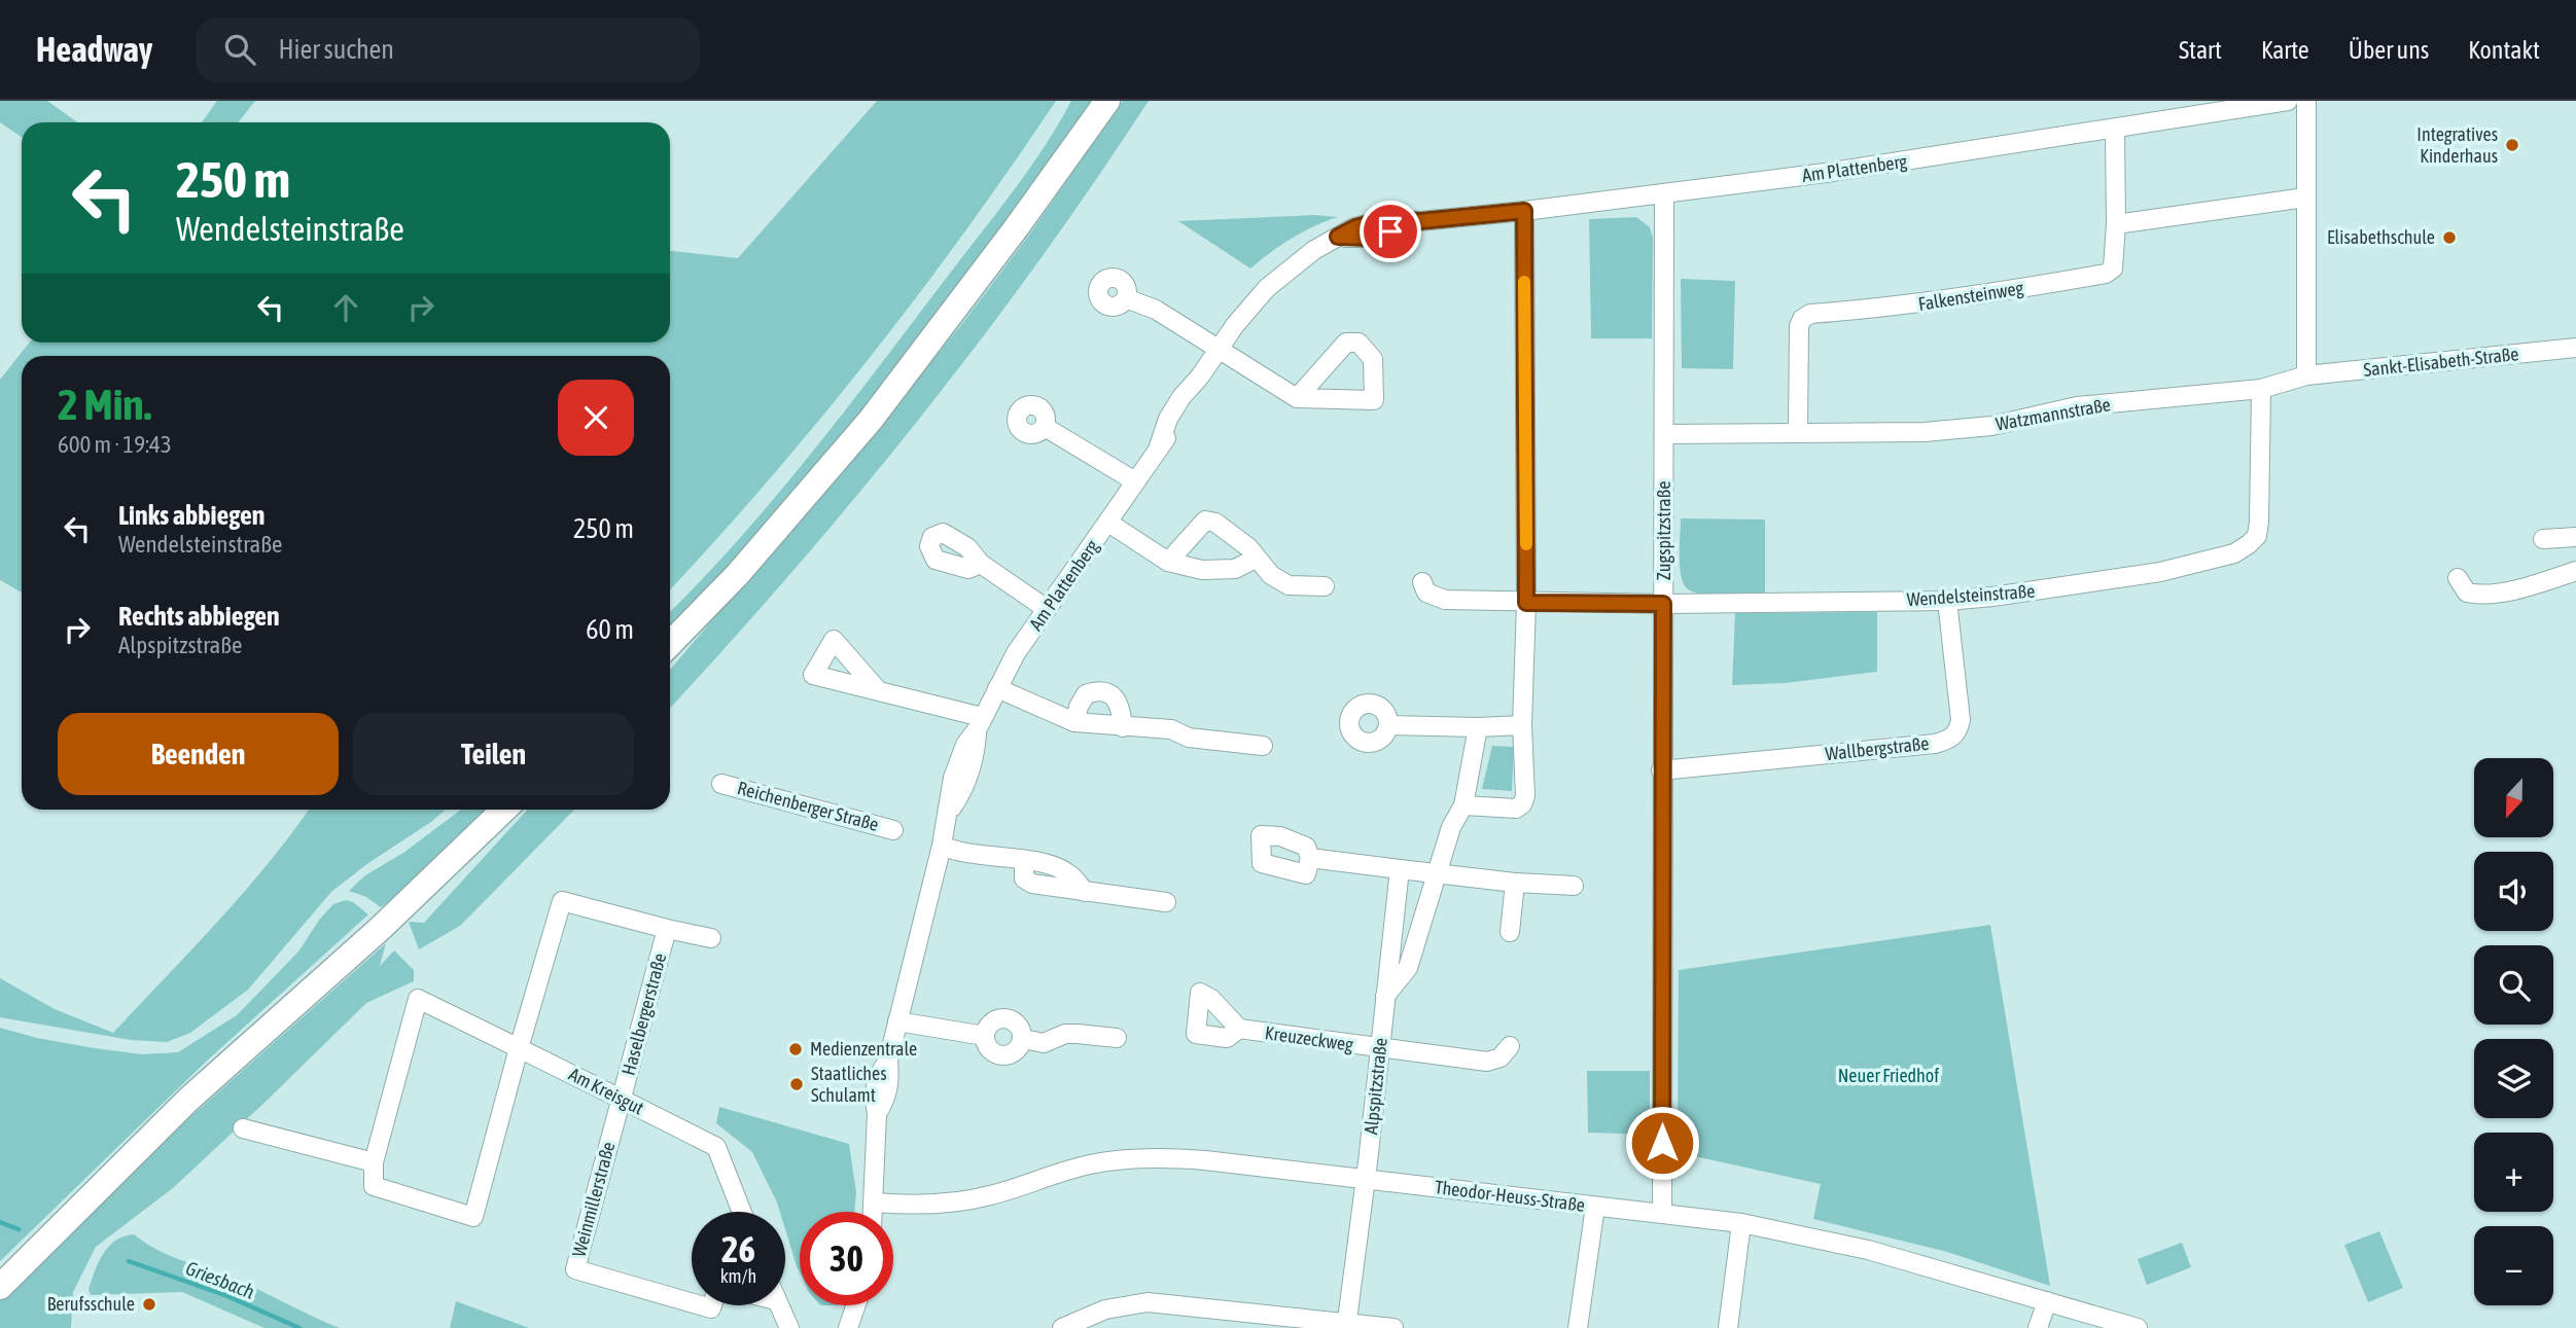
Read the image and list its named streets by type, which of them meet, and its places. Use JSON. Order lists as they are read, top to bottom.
{
  "streets": {
    "street": [
      "Am Plattenberg",
      "Falkensteinweg",
      "Sankt-Elisabeth-Straße",
      "Watzmannstraße",
      "Zugspitzstraße",
      "Wendelsteinstraße",
      "Wallbergstraße",
      "Reichenberger Straße",
      "Haselbergerstraße",
      "Kreuzeckweg",
      "Alpspitzstraße",
      "Am Kreisgut",
      "Theodor-Heuss-Straße",
      "Weinmillerstraße"
    ]
  },
  "crossings": [
    ["Am Plattenberg", "Falkensteinweg"],
    ["Am Plattenberg", "Zugspitzstraße"],
    ["Am Plattenberg", "Theodor-Heuss-Straße"],
    ["Falkensteinweg", "Watzmannstraße"],
    ["Sankt-Elisabeth-Straße", "Watzmannstraße"],
    ["Watzmannstraße", "Zugspitzstraße"],
    ["Watzmannstraße", "Wendelsteinstraße"],
    ["Zugspitzstraße", "Wendelsteinstraße"],
    ["Zugspitzstraße", "Wallbergstraße"],
    ["Zugspitzstraße", "Theodor-Heuss-Straße"],
    ["Wendelsteinstraße", "Wallbergstraße"],
    ["Haselbergerstraße", "Am Kreisgut"],
    ["Haselbergerstraße", "Weinmillerstraße"],
    ["Kreuzeckweg", "Alpspitzstraße"],
    ["Alpspitzstraße", "Theodor-Heuss-Straße"],
    ["Am Kreisgut", "Weinmillerstraße"]
  ],
  "water": ["Griesbach"],
  "parks": ["Neuer Friedhof"],
  "places": [
    "Integratives Kinderhaus",
    "Elisabethschule",
    "Medienzentrale",
    "Staatliches Schulamt",
    "Berufsschule"
  ],
  "north": "bottom",
  "page": {
    "header": "Headway",
    "search": "Hier suchen",
    "nav": [
      "Start",
      "Karte",
      "Über uns",
      "Kontakt"
    ],
    "turn": ["250 m", "Wendelsteinstraße"],
    "heading": ["2 Min.", "600 m · 19:43"],
    "list": [
      {
        "name": "Links abbiegen",
        "note": "Wendelsteinstraße",
        "value": "250 m"
      },
      {
        "name": "Rechts abbiegen",
        "note": "Alpspitzstraße",
        "value": "60 m"
      }
    ],
    "buttons": ["Beenden", "Teilen"],
    "map_buttons": ["+", "−"],
    "speed": "26 km/h",
    "limit": "30"
  }
}
